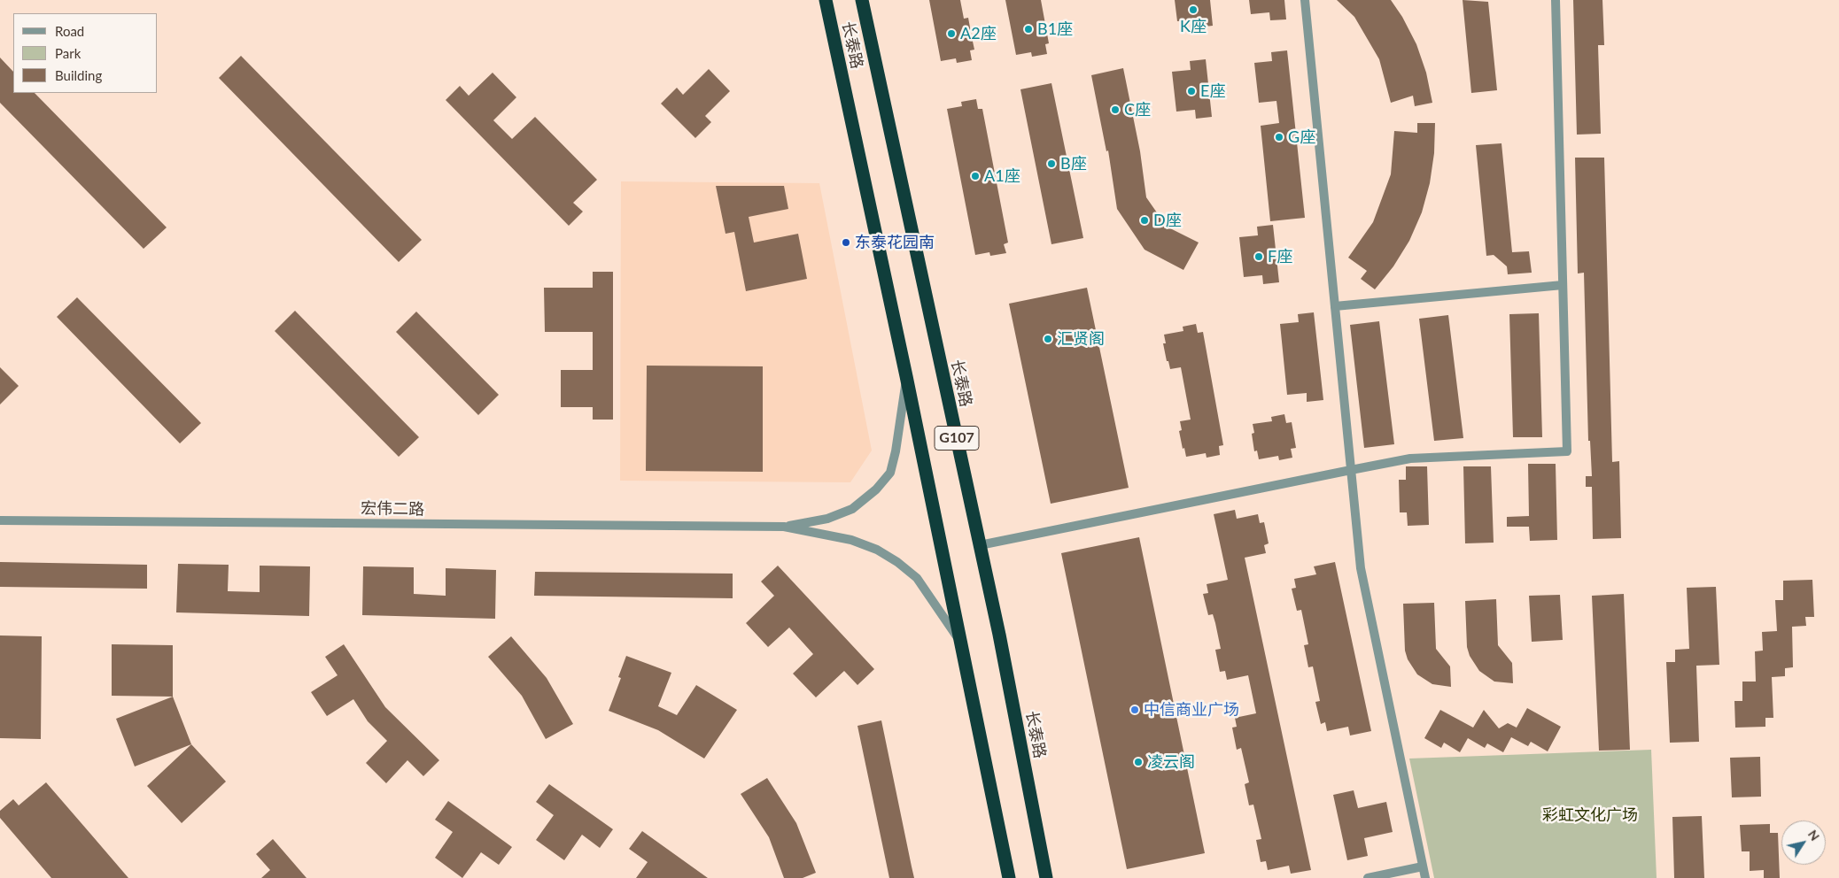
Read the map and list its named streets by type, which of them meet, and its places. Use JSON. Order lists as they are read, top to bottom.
{
  "streets": {
    "highway": ["长泰路", "G107"],
    "street": ["宏伟二路"]
  },
  "parks": ["彩虹文化广场"],
  "places": [
    "K座",
    "B1座",
    "A2座",
    "E座",
    "C座",
    "G座",
    "B座",
    "A1座",
    "D座",
    "东泰花园南",
    "F座",
    "汇贤阁",
    "中信商业广场",
    "凌云阁"
  ],
  "legend": ["Road", "Park", "Building"],
  "north": "top right"
}
